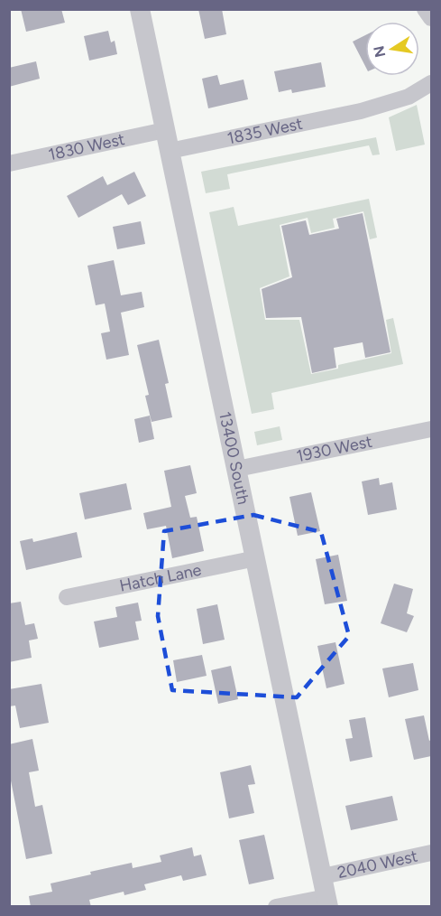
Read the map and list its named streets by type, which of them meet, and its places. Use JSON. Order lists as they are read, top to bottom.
{
  "streets": {
    "street": [
      "1835 West",
      "1830 West",
      "1930 West",
      "13400 South",
      "Hatch Lane",
      "2040 West"
    ]
  },
  "crossings": [
    ["1835 West", "13400 South"],
    ["1830 West", "13400 South"],
    ["1930 West", "13400 South"],
    ["13400 South", "Hatch Lane"],
    ["13400 South", "2040 West"]
  ],
  "north": "left"
}
